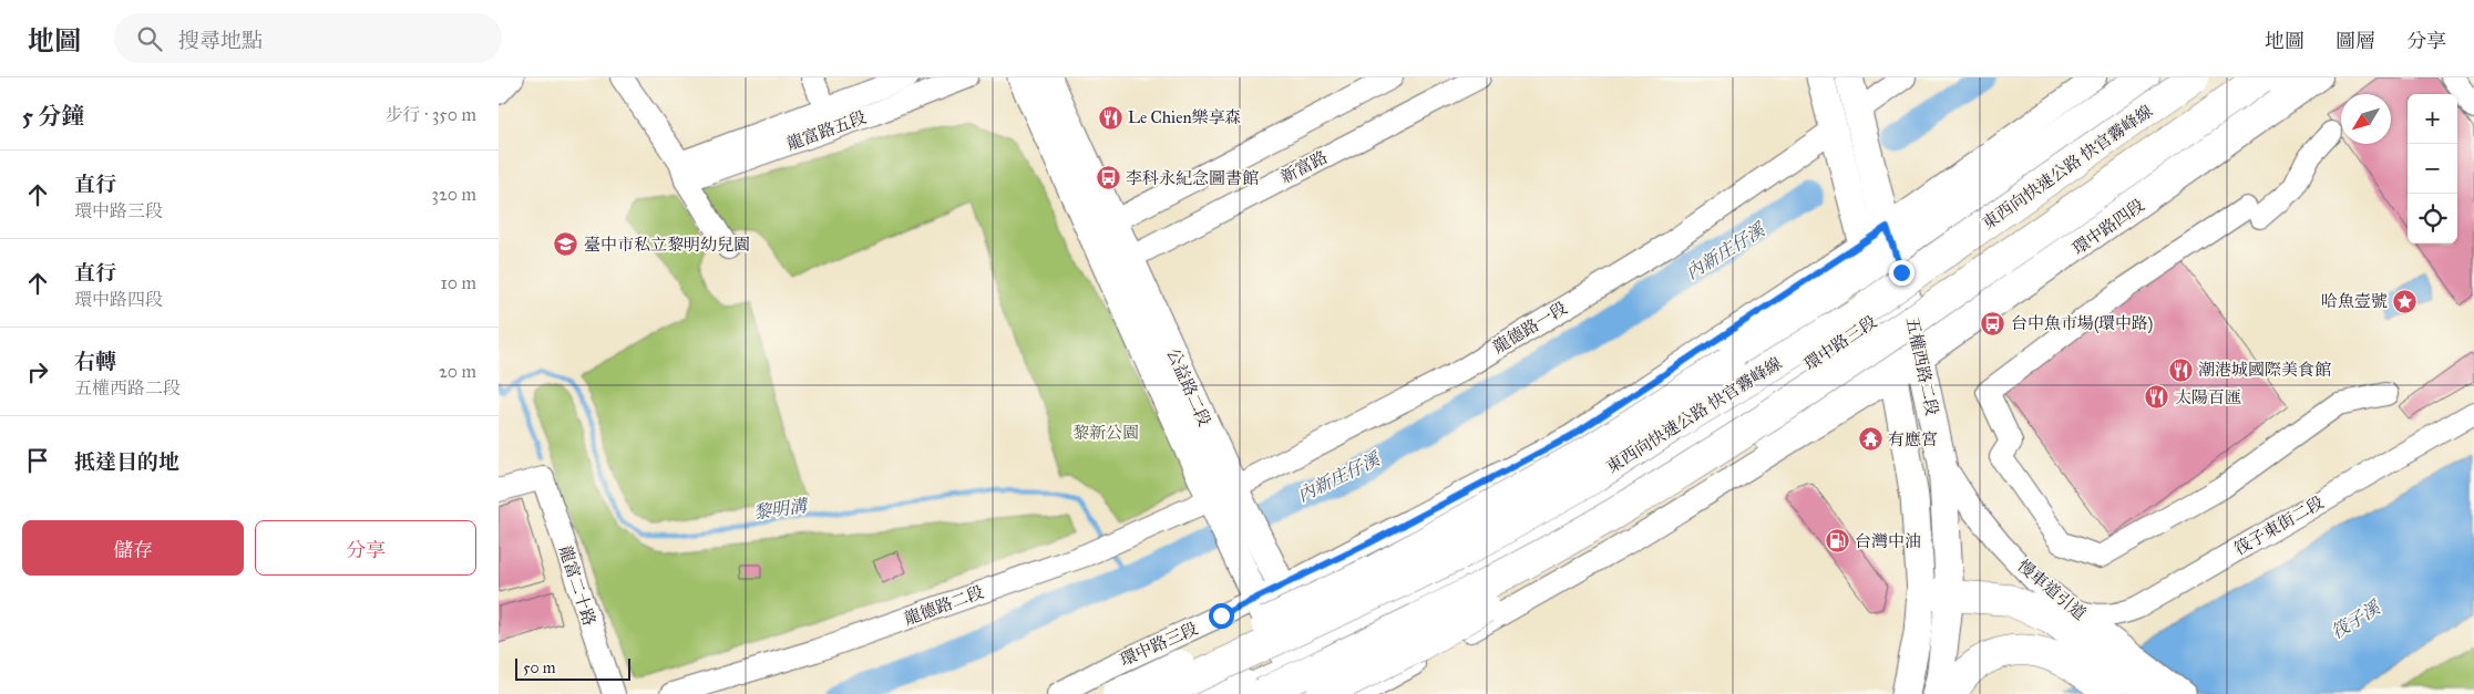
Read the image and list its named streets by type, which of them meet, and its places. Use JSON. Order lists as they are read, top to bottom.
{
  "streets": {
    "highway": ["東西向快速公路 快官霧峰線"],
    "main road": ["五權西路二段", "公益路二段"],
    "street": [
      "龍富路五段",
      "新富路",
      "環中路四段",
      "龍德路一段",
      "環中路三段",
      "筏子東街二段",
      "龍富二十路",
      "慢車道引道",
      "龍德路二段"
    ]
  },
  "crossings": [
    ["新富路", "公益路二段"],
    ["環中路四段", "五權西路二段"],
    ["龍德路一段", "五權西路二段"],
    ["龍德路一段", "公益路二段"],
    ["龍德路一段", "龍德路二段"],
    ["環中路三段", "五權西路二段"],
    ["環中路三段", "公益路二段"],
    ["五權西路二段", "慢車道引道"],
    ["公益路二段", "龍德路二段"],
    ["筏子東街二段", "慢車道引道"]
  ],
  "water": ["內新庄仔溪", "黎明溝", "筏子溪"],
  "parks": ["黎新公園"],
  "places": {
    "restaurant": ["Le Chien樂享森", "潮港城國際美食館", "太陽百匯"],
    "bus stop": ["李科永紀念圖書館", "台中魚市場(環中路)"],
    "school or university": ["臺中市私立黎明幼兒園"],
    "place": ["哈魚壹號"],
    "temple": ["有應宮"],
    "fuel station": ["台灣中油"]
  },
  "scale_bar": "50 m",
  "north": "bottom left",
  "page": {
    "header": "地圖",
    "search": "搜尋地點",
    "nav": ["地圖", "圖層", "分享"],
    "heading": ["5 分鐘", "步行 · 350 m"],
    "map_buttons": ["+", "−"],
    "list": [
      ["直行", "環中路三段", "320 m"],
      ["直行", "環中路四段", "10 m"],
      ["右轉", "五權西路二段", "20 m"],
      "抵達目的地"
    ],
    "buttons": ["儲存", "分享"],
    "scale": "50 m"
  }
}
